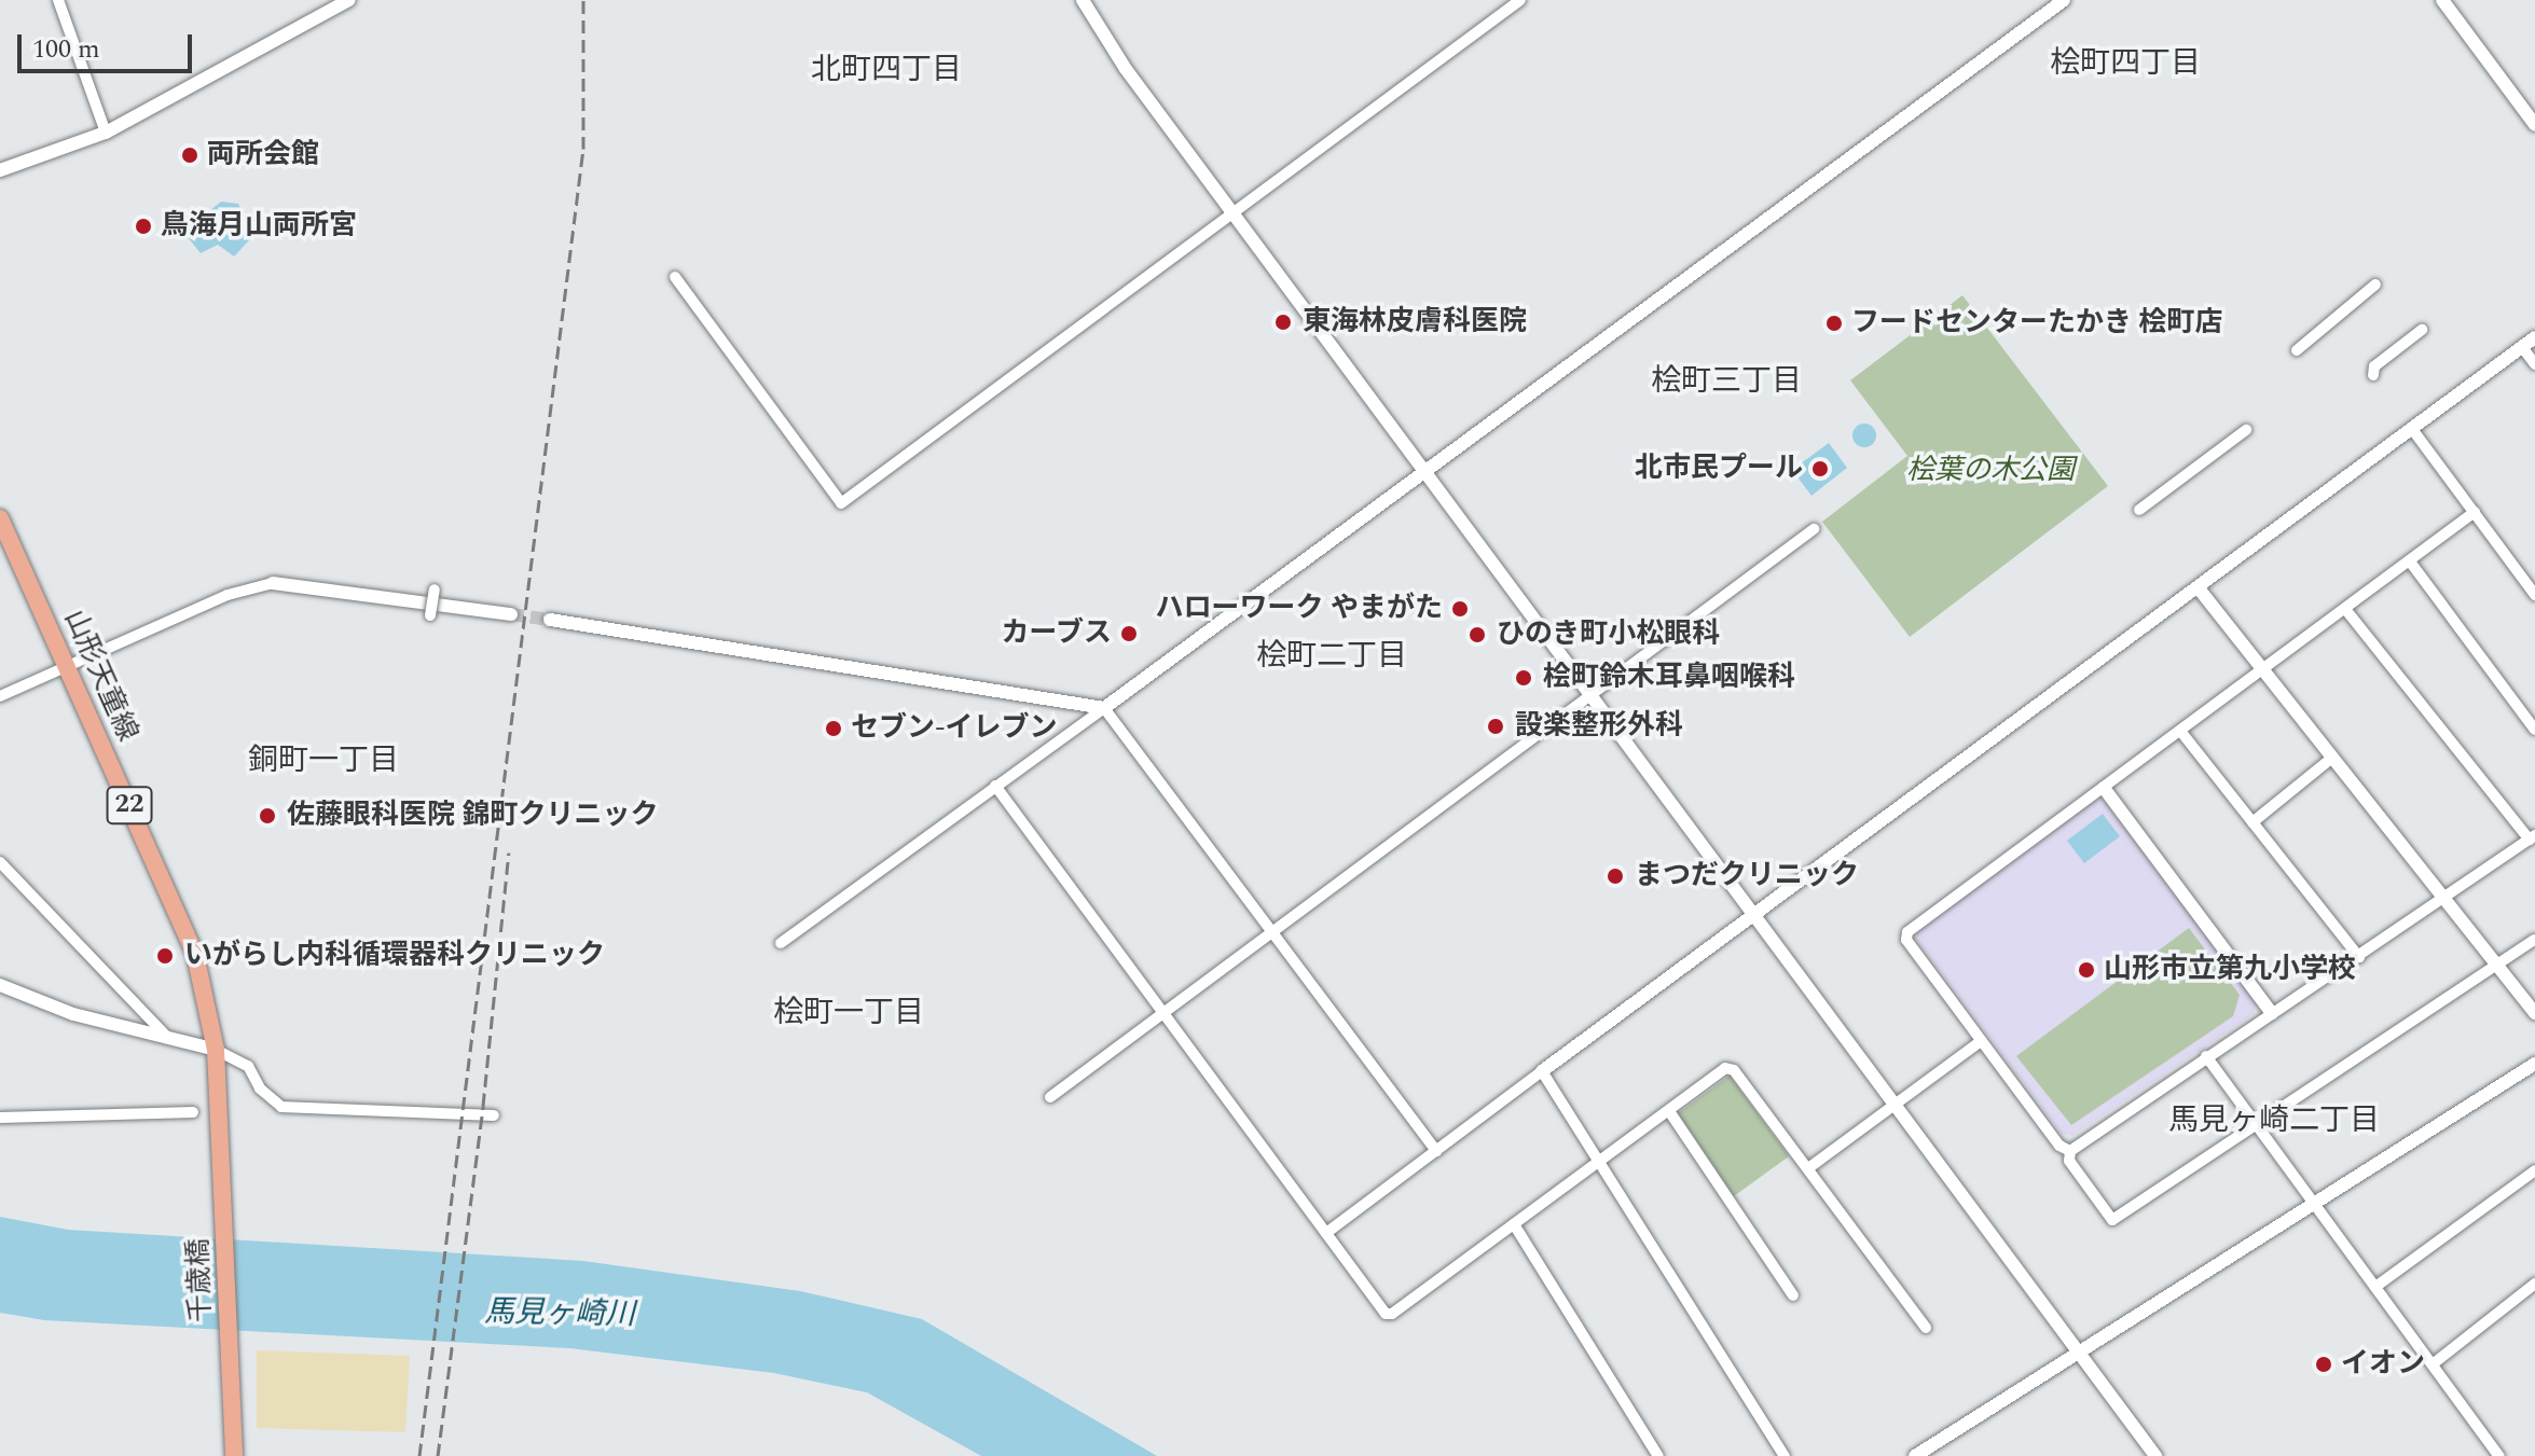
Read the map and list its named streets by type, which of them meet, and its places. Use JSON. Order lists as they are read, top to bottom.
{
  "streets": {
    "main road": ["山形天童線", "22", "千歳橋"]
  },
  "crossings": [
    ["山形天童線", "千歳橋"]
  ],
  "districts": [
    "桧町四丁目",
    "北町四丁目",
    "桧町三丁目",
    "桧町二丁目",
    "銅町一丁目",
    "桧町一丁目",
    "馬見ヶ崎二丁目"
  ],
  "water": ["馬見ヶ崎川"],
  "parks": ["桧葉の木公園"],
  "places": [
    "両所会館",
    "鳥海月山両所宮",
    "東海林皮膚科医院",
    "フードセンターたかき 桧町店",
    "北市民プール",
    "ハローワーク やまがた",
    "カーブス",
    "ひのき町小松眼科",
    "桧町鈴木耳鼻咽喉科",
    "設楽整形外科",
    "セブン-イレブン",
    "佐藤眼科医院 錦町クリニック",
    "まつだクリニック",
    "いがらし内科循環器科クリニック",
    "山形市立第九小学校",
    "イオン"
  ],
  "scale_bar": "100 m"
}
